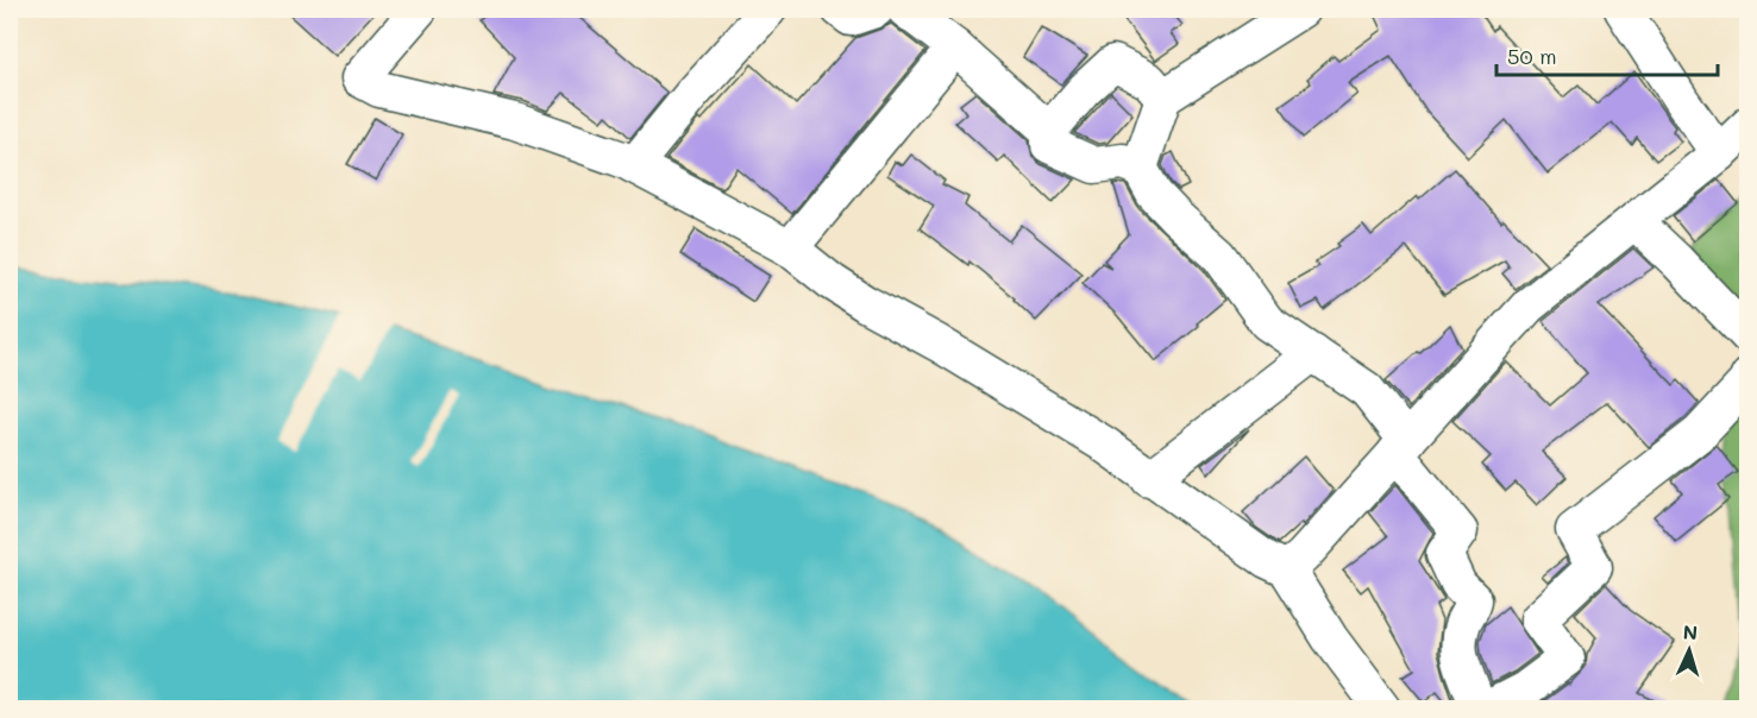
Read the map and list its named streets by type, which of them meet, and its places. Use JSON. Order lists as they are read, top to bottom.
{
  "scale_bar": "50 m",
  "north": "top"
}
